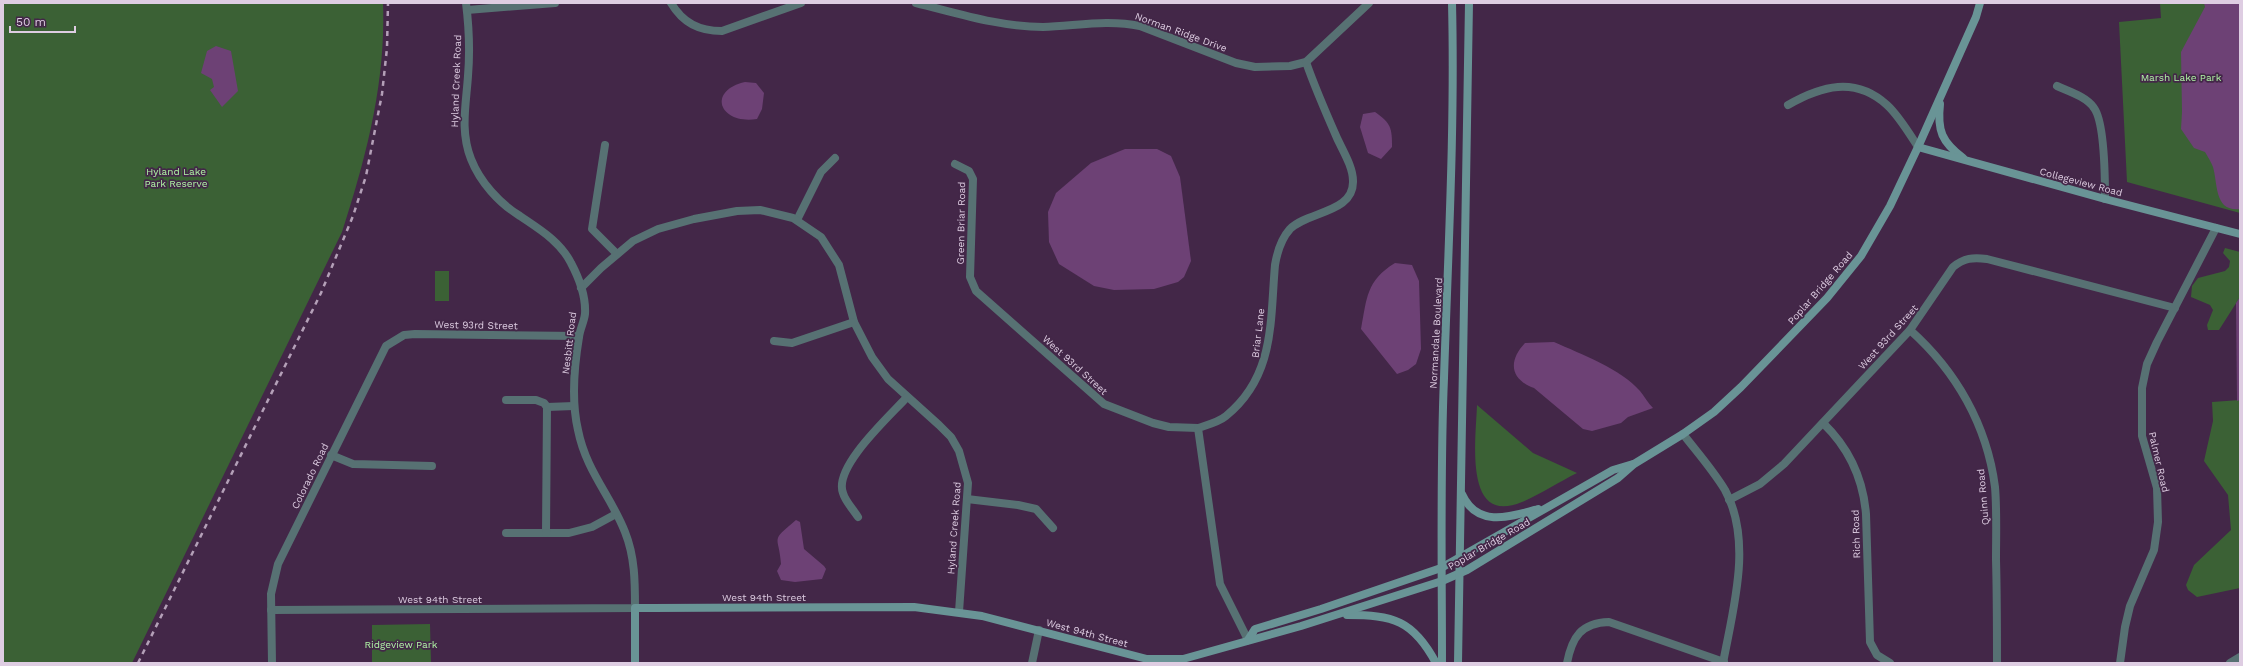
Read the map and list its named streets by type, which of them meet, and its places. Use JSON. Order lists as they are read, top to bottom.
{
  "streets": {
    "street": [
      "Norman Ridge Drive",
      "Hyland Creek Road",
      "Collegeview Road",
      "Green Briar Road",
      "Poplar Bridge Road",
      "West 93rd Street",
      "Briar Lane",
      "Normandale Boulevard",
      "Nesbitt Road",
      "Palmer Road",
      "Colorado Road",
      "Quinn Road",
      "Rich Road",
      "West 94th Street"
    ]
  },
  "crossings": [
    ["Norman Ridge Drive", "Briar Lane"],
    ["Hyland Creek Road", "Nesbitt Road"],
    ["Hyland Creek Road", "West 94th Street"],
    ["Collegeview Road", "Poplar Bridge Road"],
    ["Collegeview Road", "Palmer Road"],
    ["Green Briar Road", "West 93rd Street"],
    ["Poplar Bridge Road", "Normandale Boulevard"],
    ["Poplar Bridge Road", "West 94th Street"],
    ["West 93rd Street", "Briar Lane"],
    ["West 93rd Street", "Nesbitt Road"],
    ["West 93rd Street", "Palmer Road"],
    ["West 93rd Street", "Colorado Road"],
    ["West 93rd Street", "Quinn Road"],
    ["West 93rd Street", "Rich Road"],
    ["Nesbitt Road", "West 94th Street"],
    ["Colorado Road", "West 94th Street"]
  ],
  "parks": ["Marsh Lake Park", "Hyland Lake Park Reserve", "Ridgeview Park"],
  "scale_bar": "50 m"
}
